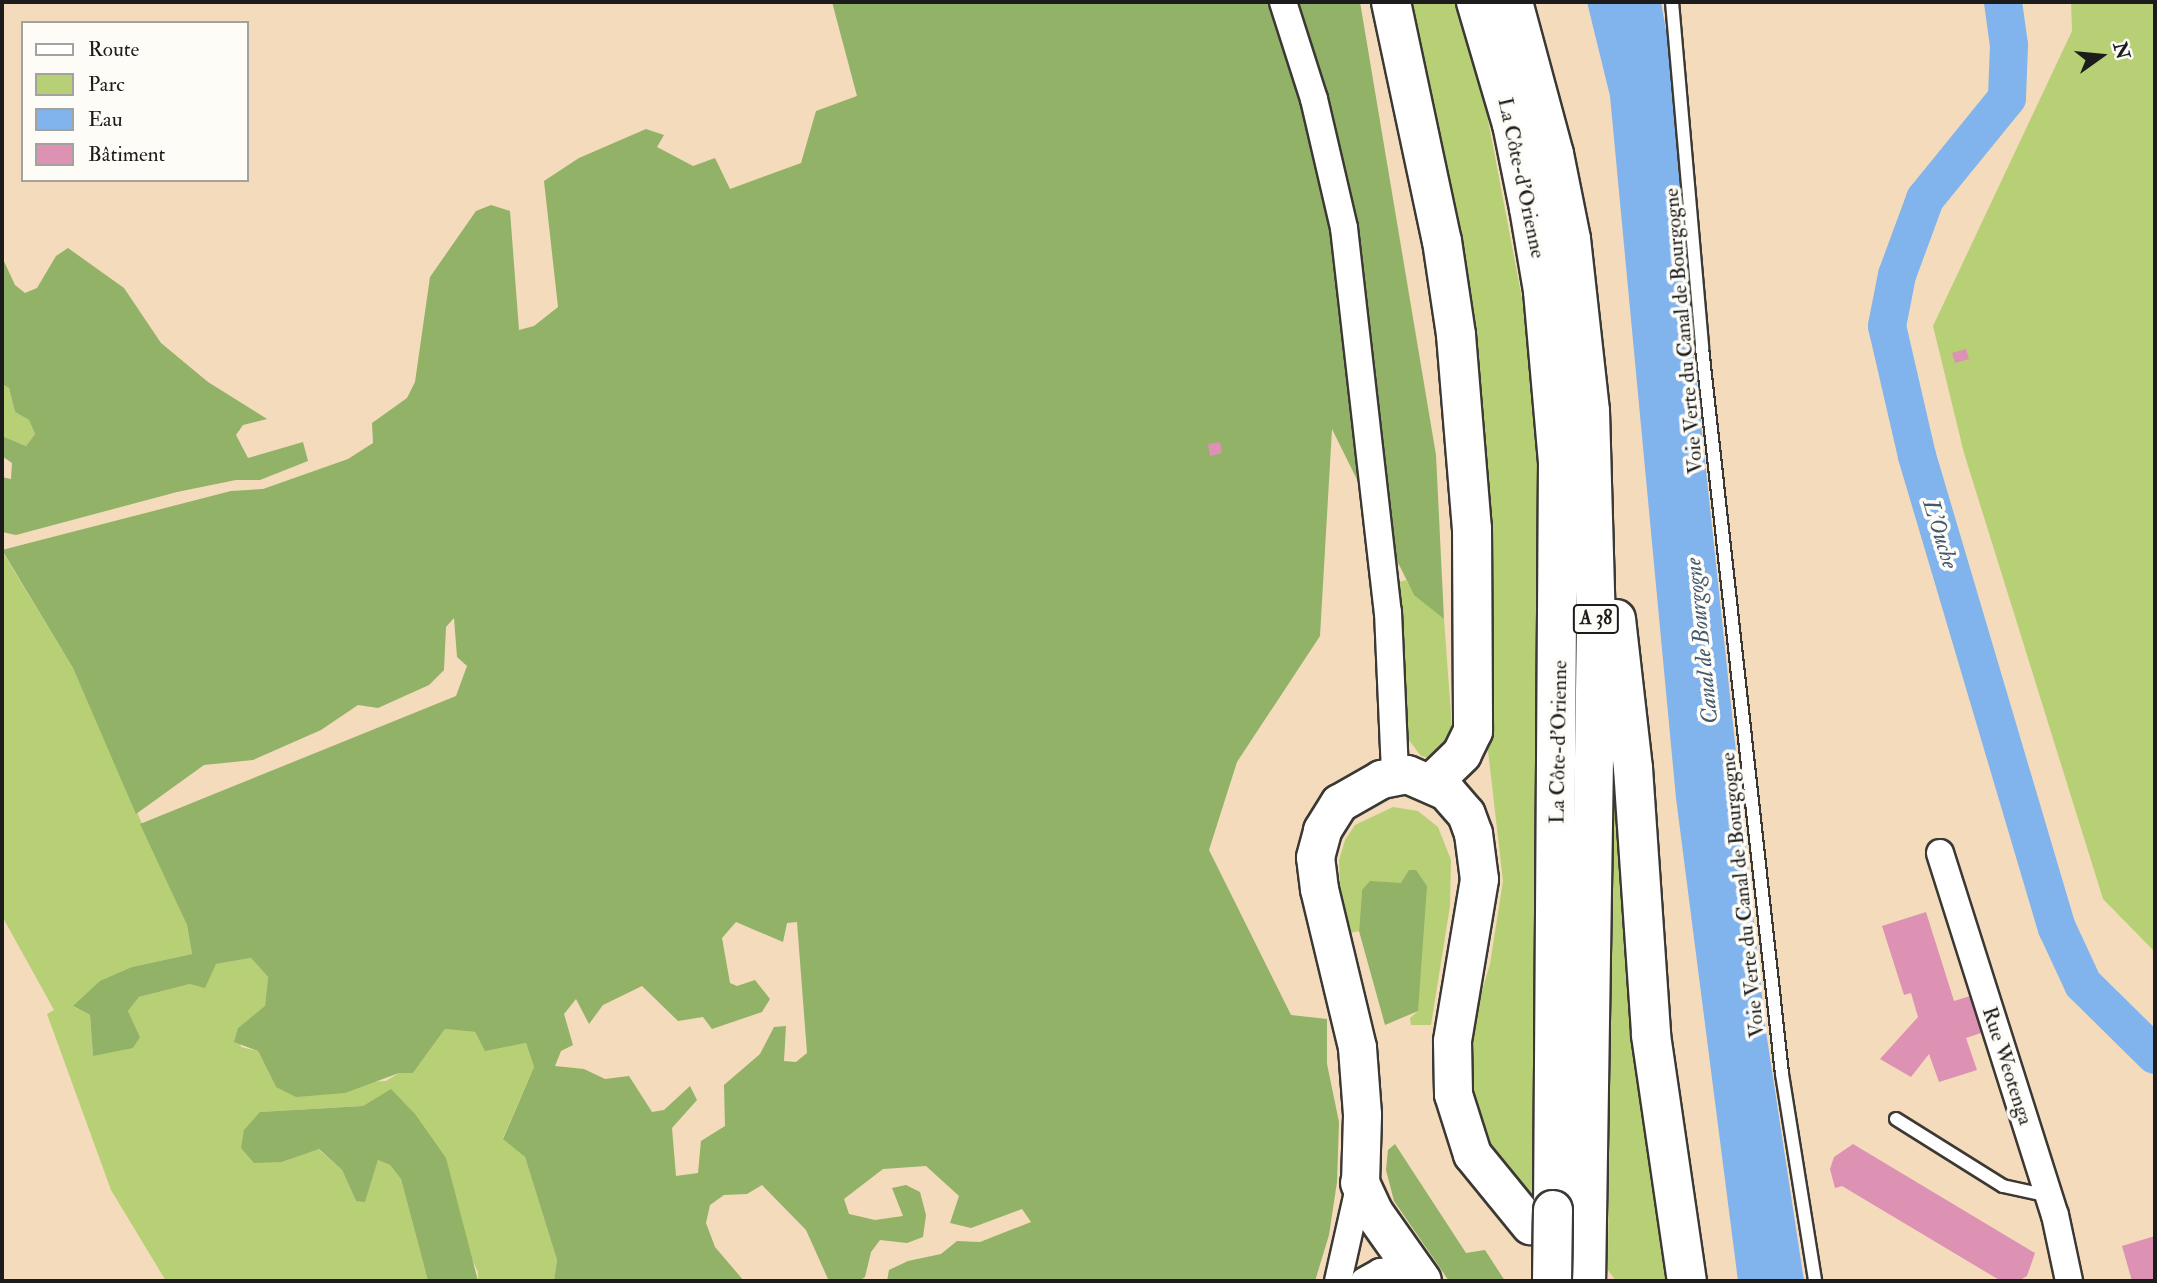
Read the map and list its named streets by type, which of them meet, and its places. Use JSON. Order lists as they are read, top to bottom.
{
  "streets": {
    "highway": ["La Côte-d'Orienne", "A 38"],
    "street": ["Rue Weotenga"],
    "lane": ["Voie Verte du Canal de Bourgogne"]
  },
  "water": ["L'Ouche", "Canal de Bourgogne"],
  "legend": [
    "Route",
    "Parc",
    "Eau",
    "Bâtiment"
  ],
  "north": "right"
}
